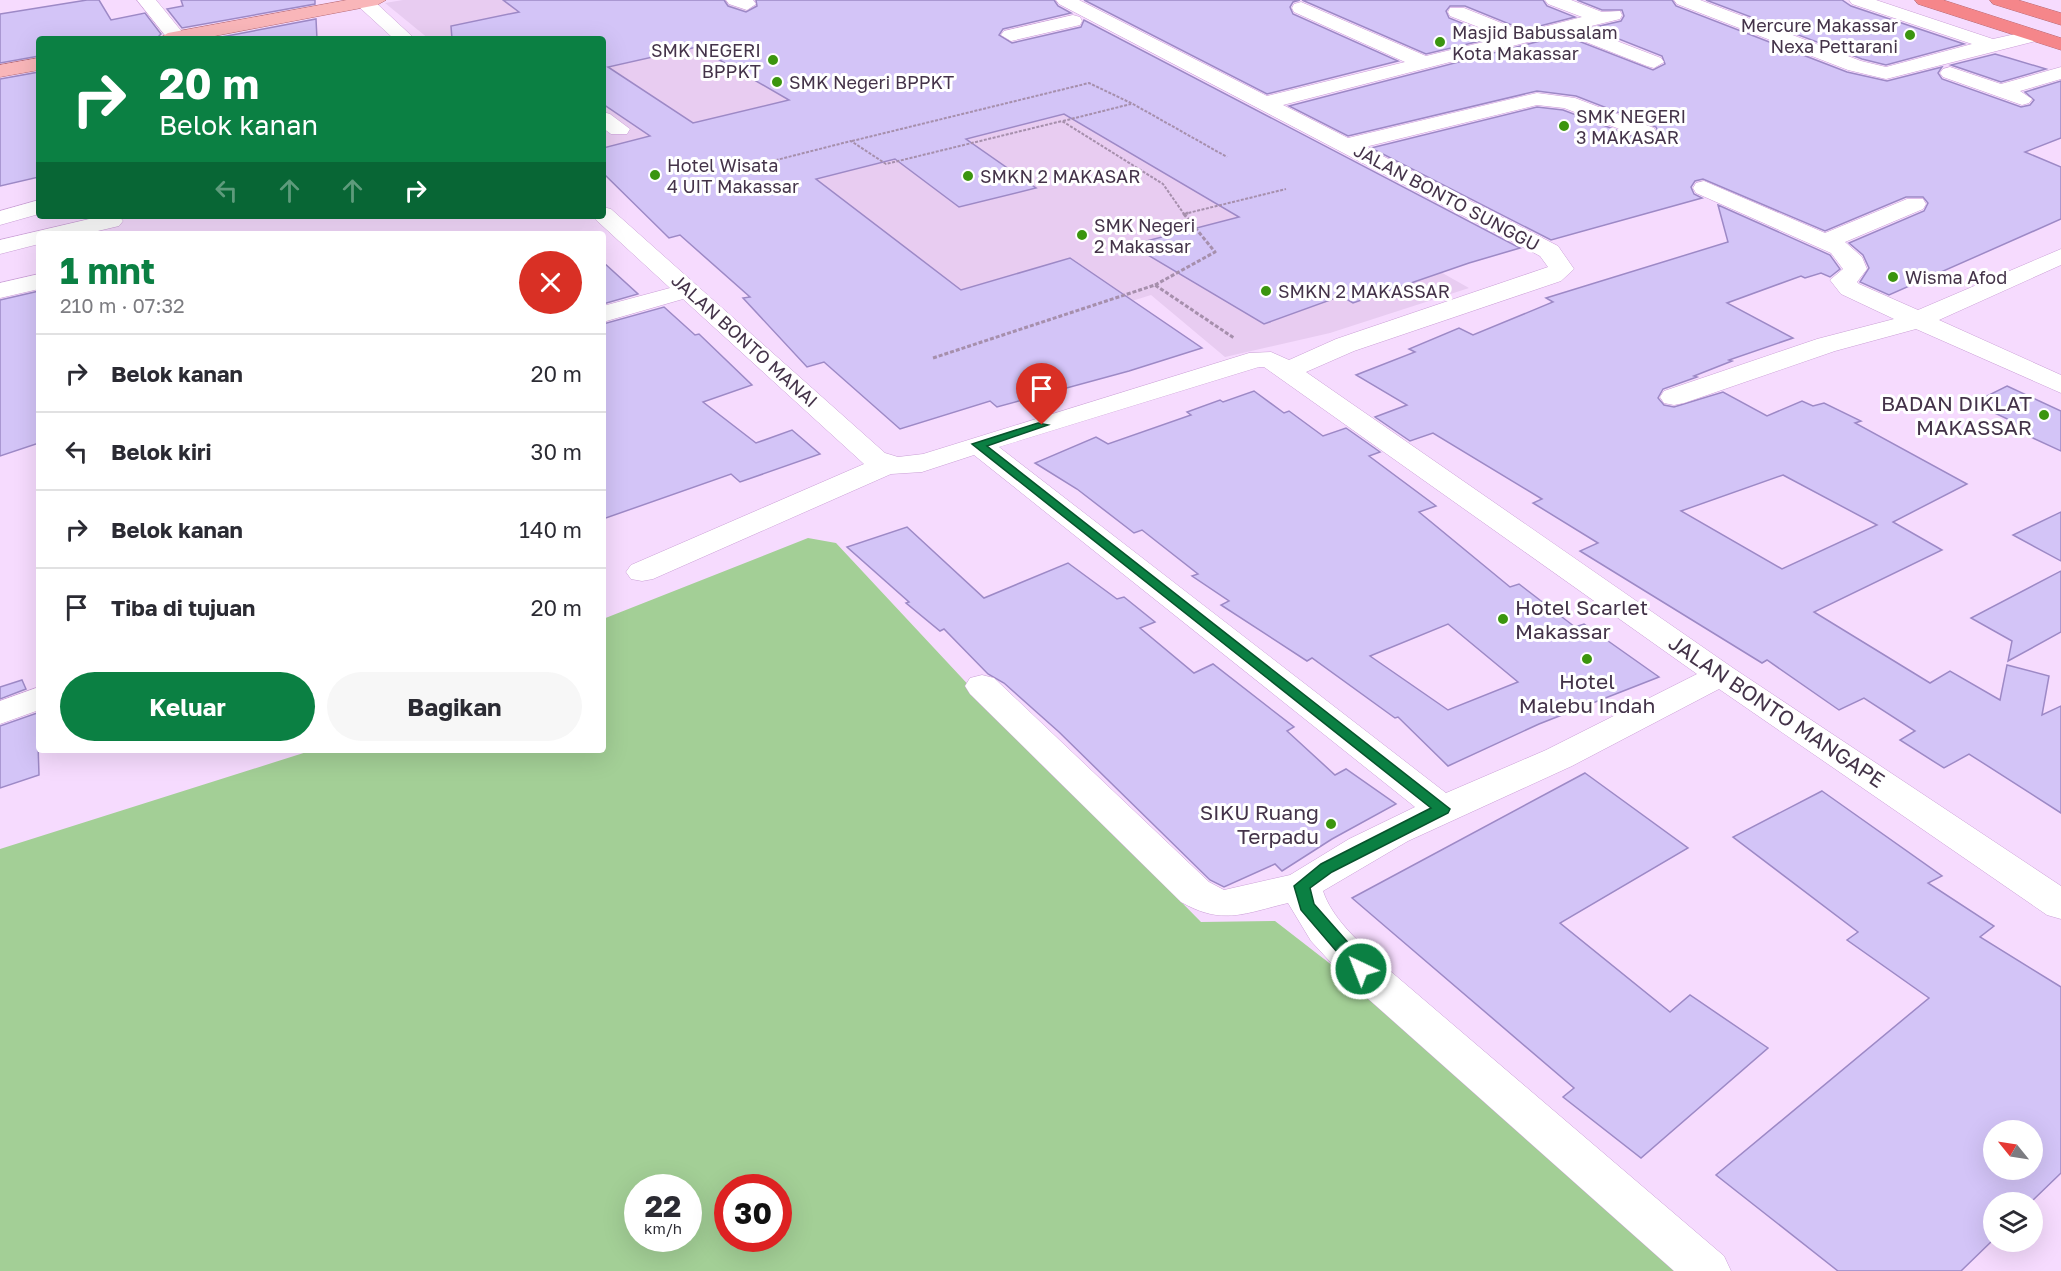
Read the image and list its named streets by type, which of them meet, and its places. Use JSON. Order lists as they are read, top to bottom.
{
  "streets": {
    "street": ["JALAN BONTO SUNGGU", "JALAN BONTO MANAI", "JALAN BONTO MANGAPE"]
  },
  "crossings": [
    ["JALAN BONTO SUNGGU", "JALAN BONTO MANGAPE"]
  ],
  "places": [
    "Mercure Makassar Nexa Pettarani",
    "Masjid Babussalam Kota Makassar",
    "SMK NEGERI BPPKT",
    "SMK Negeri BPPKT",
    "SMK NEGERI 3 MAKASAR",
    "Hotel Wisata 4 UIT Makassar",
    "SMKN 2 MAKASAR",
    "SMK Negeri 2 Makassar",
    "Wisma Afod",
    "SMKN 2 MAKASSAR",
    "BADAN DIKLAT MAKASSAR",
    "Hotel Scarlet Makassar",
    "Hotel Malebu Indah",
    "SIKU Ruang Terpadu"
  ],
  "north": "top left",
  "page": {
    "turn": ["20 m", "Belok kanan"],
    "heading": ["1 mnt", "210 m · 07:32"],
    "list": [
      {
        "name": "Belok kanan",
        "value": "20 m"
      },
      {
        "name": "Belok kiri",
        "value": "30 m"
      },
      {
        "name": "Belok kanan",
        "value": "140 m"
      },
      {
        "name": "Tiba di tujuan",
        "value": "20 m"
      }
    ],
    "buttons": ["Keluar", "Bagikan"],
    "speed": "22 km/h",
    "limit": "30"
  }
}
